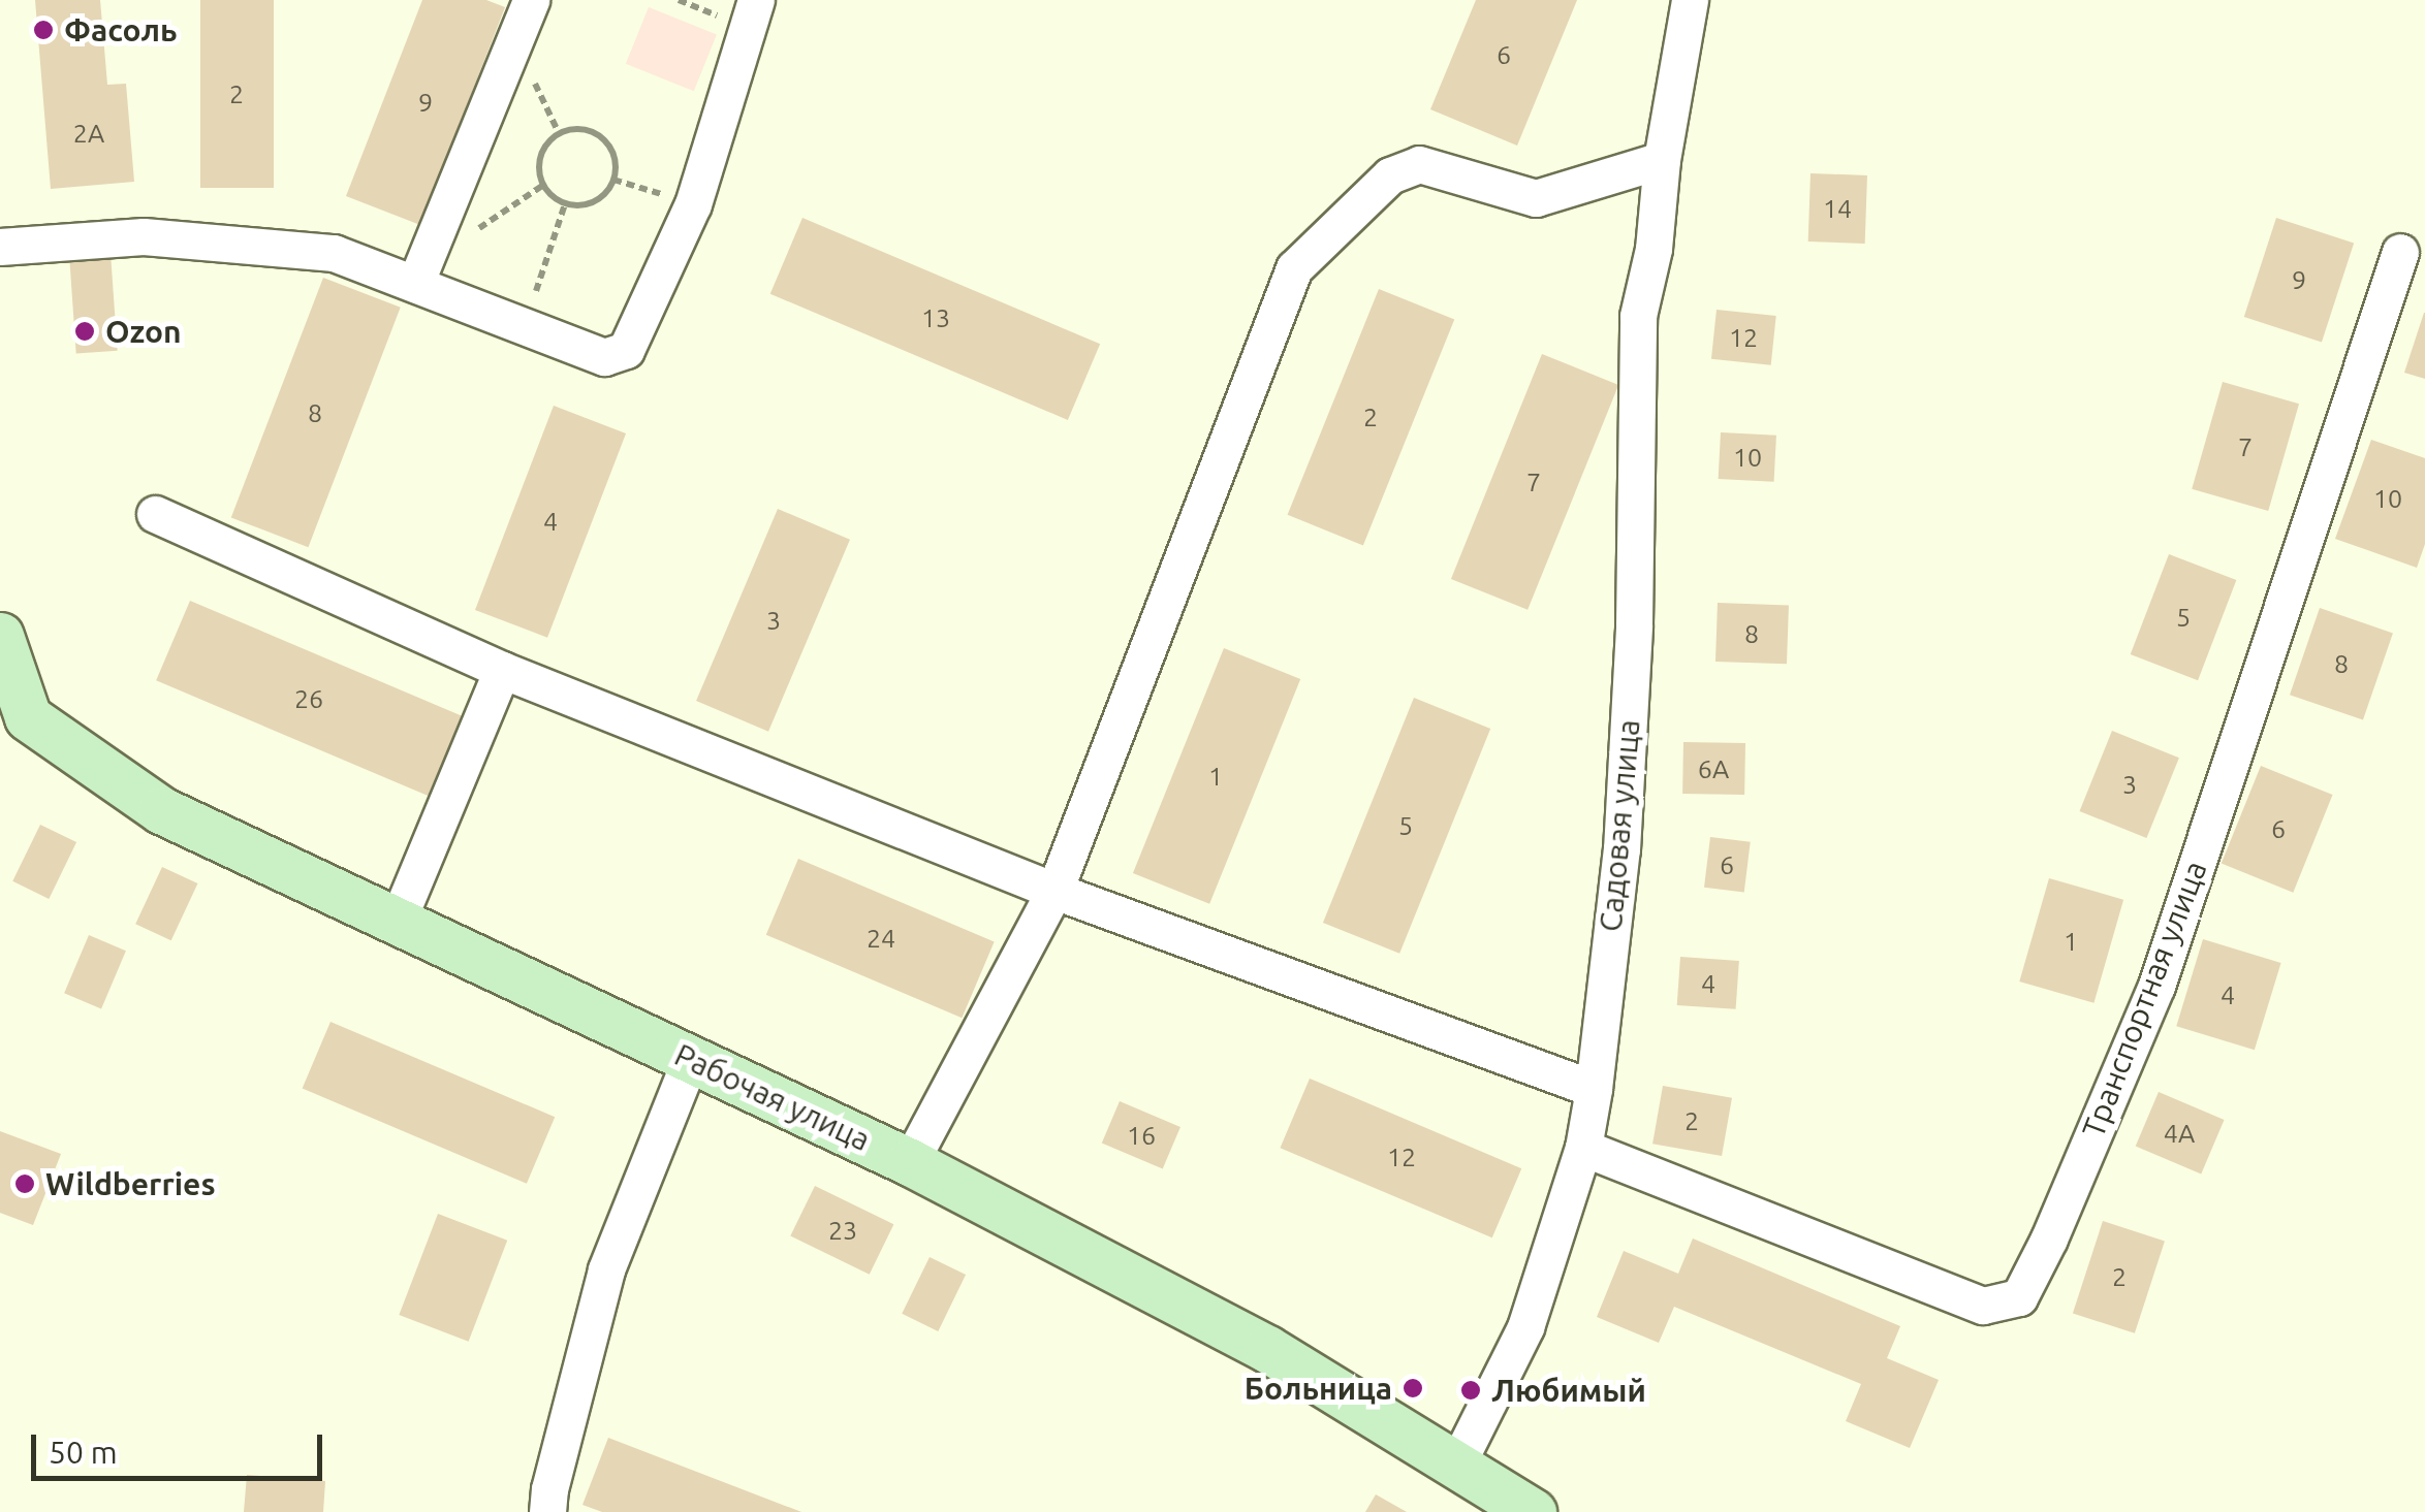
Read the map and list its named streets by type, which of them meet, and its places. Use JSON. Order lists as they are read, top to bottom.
{
  "streets": {
    "main road": ["Рабочая улица"],
    "street": ["Садовая улица", "Транспортная улица"]
  },
  "crossings": [
    ["Садовая улица", "Транспортная улица"],
    ["Садовая улица", "Рабочая улица"]
  ],
  "places": [
    "Фасоль",
    "Ozon",
    "Wildberries",
    "Больница",
    "Любимый"
  ],
  "house_numbers": [
    "6",
    "2",
    "9",
    "2А",
    "14",
    "9",
    "13",
    "12",
    "8",
    "2",
    "7",
    "10",
    "7",
    "10",
    "4",
    "5",
    "3",
    "8",
    "8",
    "26",
    "6А",
    "1",
    "3",
    "5",
    "6",
    "6",
    "24",
    "1",
    "4",
    "4",
    "2",
    "4А",
    "16",
    "12",
    "23",
    "2"
  ],
  "scale_bar": "50 m"
}
